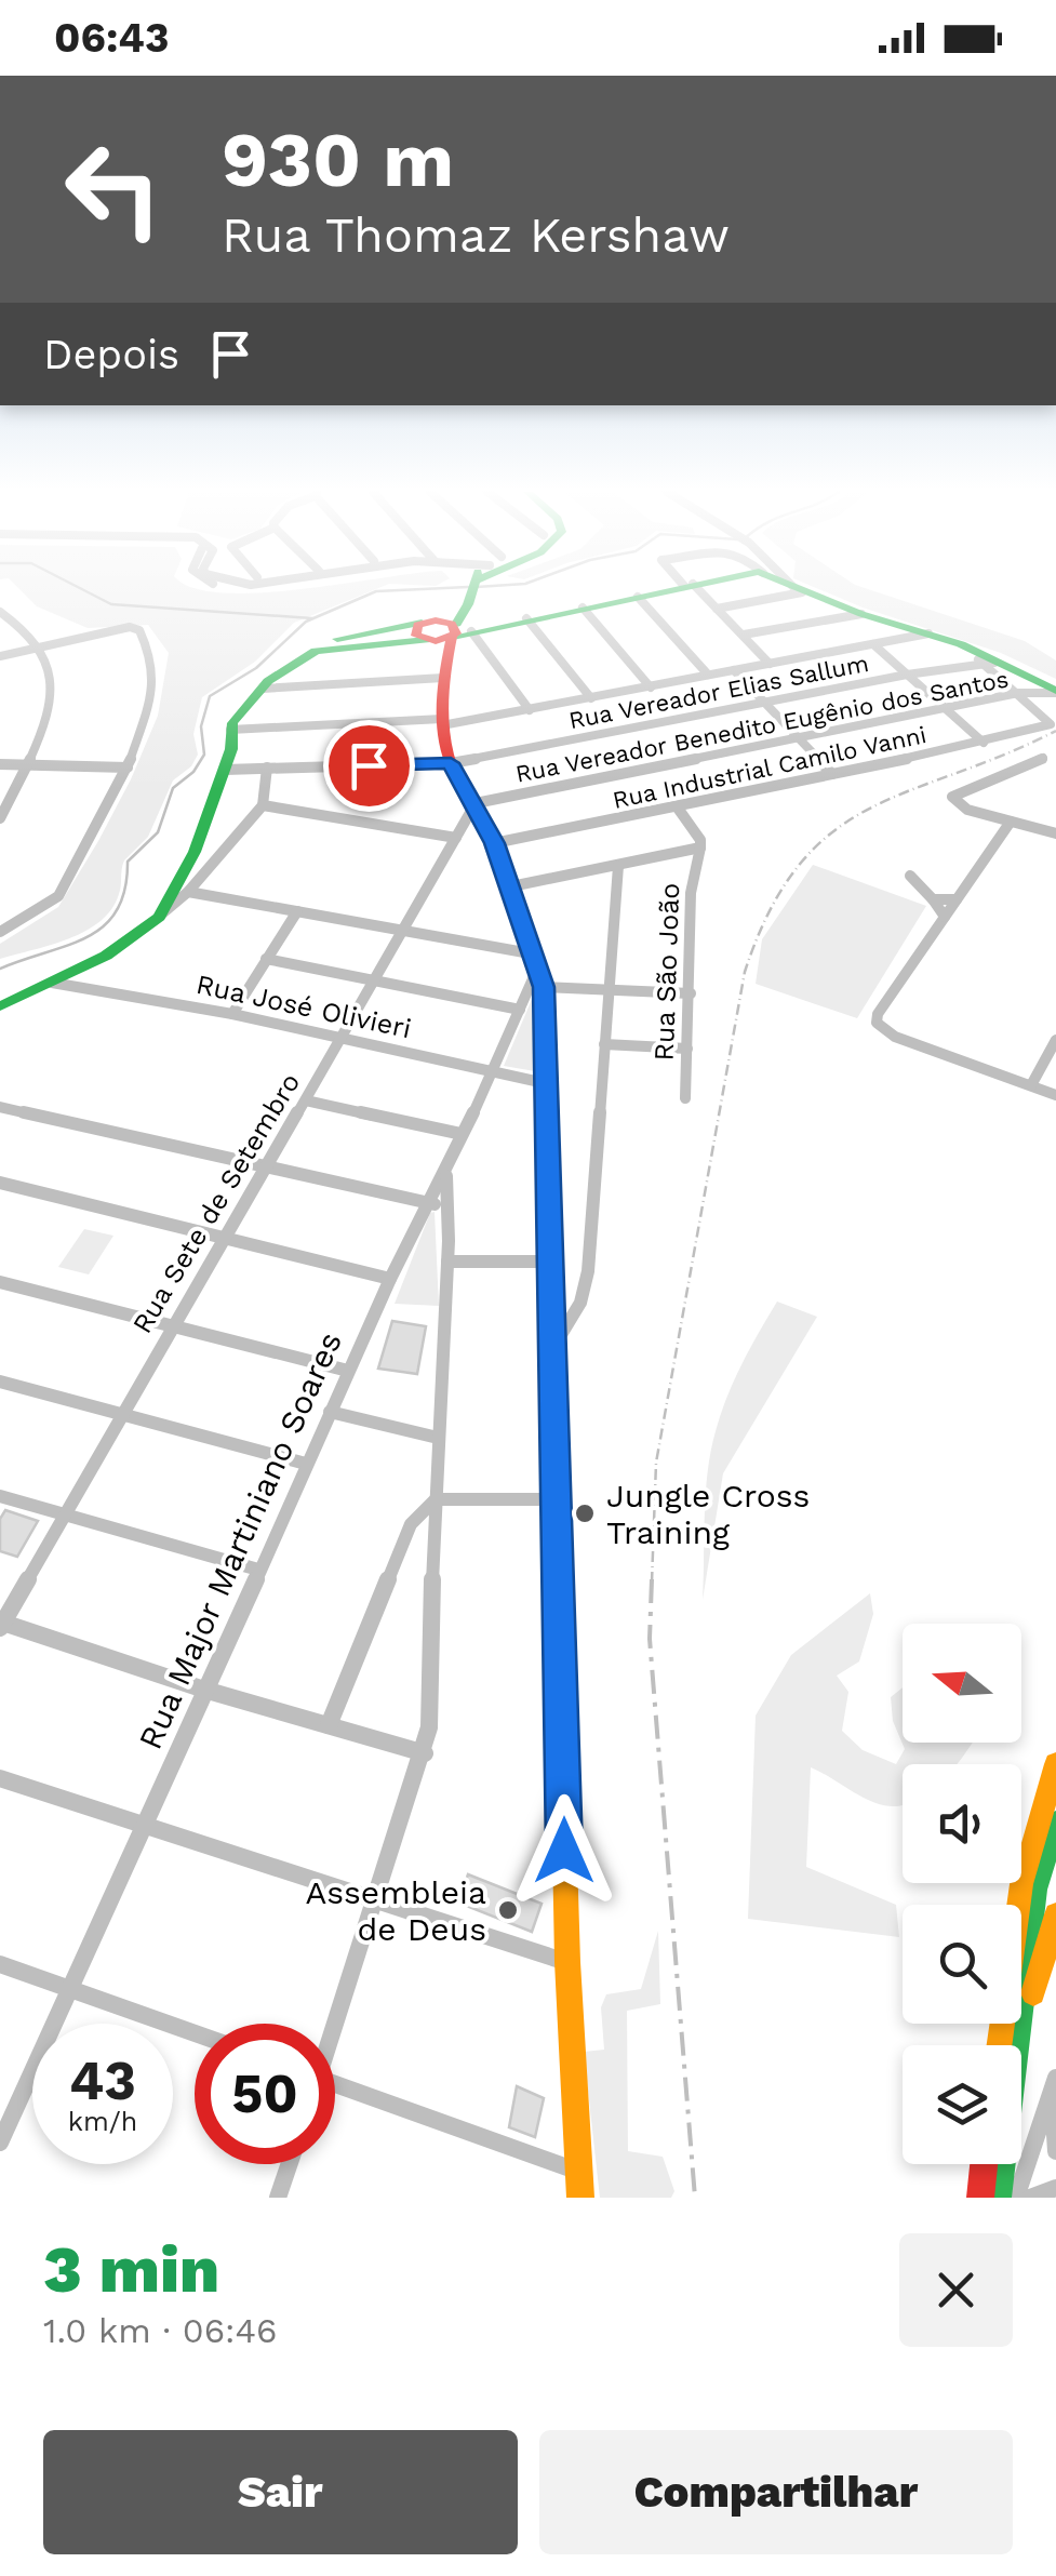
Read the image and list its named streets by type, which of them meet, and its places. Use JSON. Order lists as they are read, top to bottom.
{
  "streets": {
    "street": [
      "Rua Vereador Elias Sallum",
      "Rua Vereador Benedito Eugênio dos Santos",
      "Rua Industrial Camilo Vanni",
      "Rua São João",
      "Rua José Olivieri",
      "Rua Sete de Setembro",
      "Rua Major Martiniano Soares"
    ]
  },
  "crossings": [
    ["Rua Vereador Benedito Eugênio dos Santos", "Rua Industrial Camilo Vanni"],
    ["Rua Vereador Benedito Eugênio dos Santos", "Rua Sete de Setembro"],
    ["Rua José Olivieri", "Rua Sete de Setembro"],
    ["Rua José Olivieri", "Rua Major Martiniano Soares"]
  ],
  "places": ["Jungle Cross Training", "Assembleia de Deus"],
  "north": "left",
  "page": {
    "status": "06:43",
    "turn": ["930 m", "Rua Thomaz Kershaw"],
    "then": "Depois",
    "speed": "43 km/h",
    "limit": "50",
    "heading": ["3 min", "1.0 km · 06:46"],
    "buttons": ["Sair", "Compartilhar"]
  }
}
